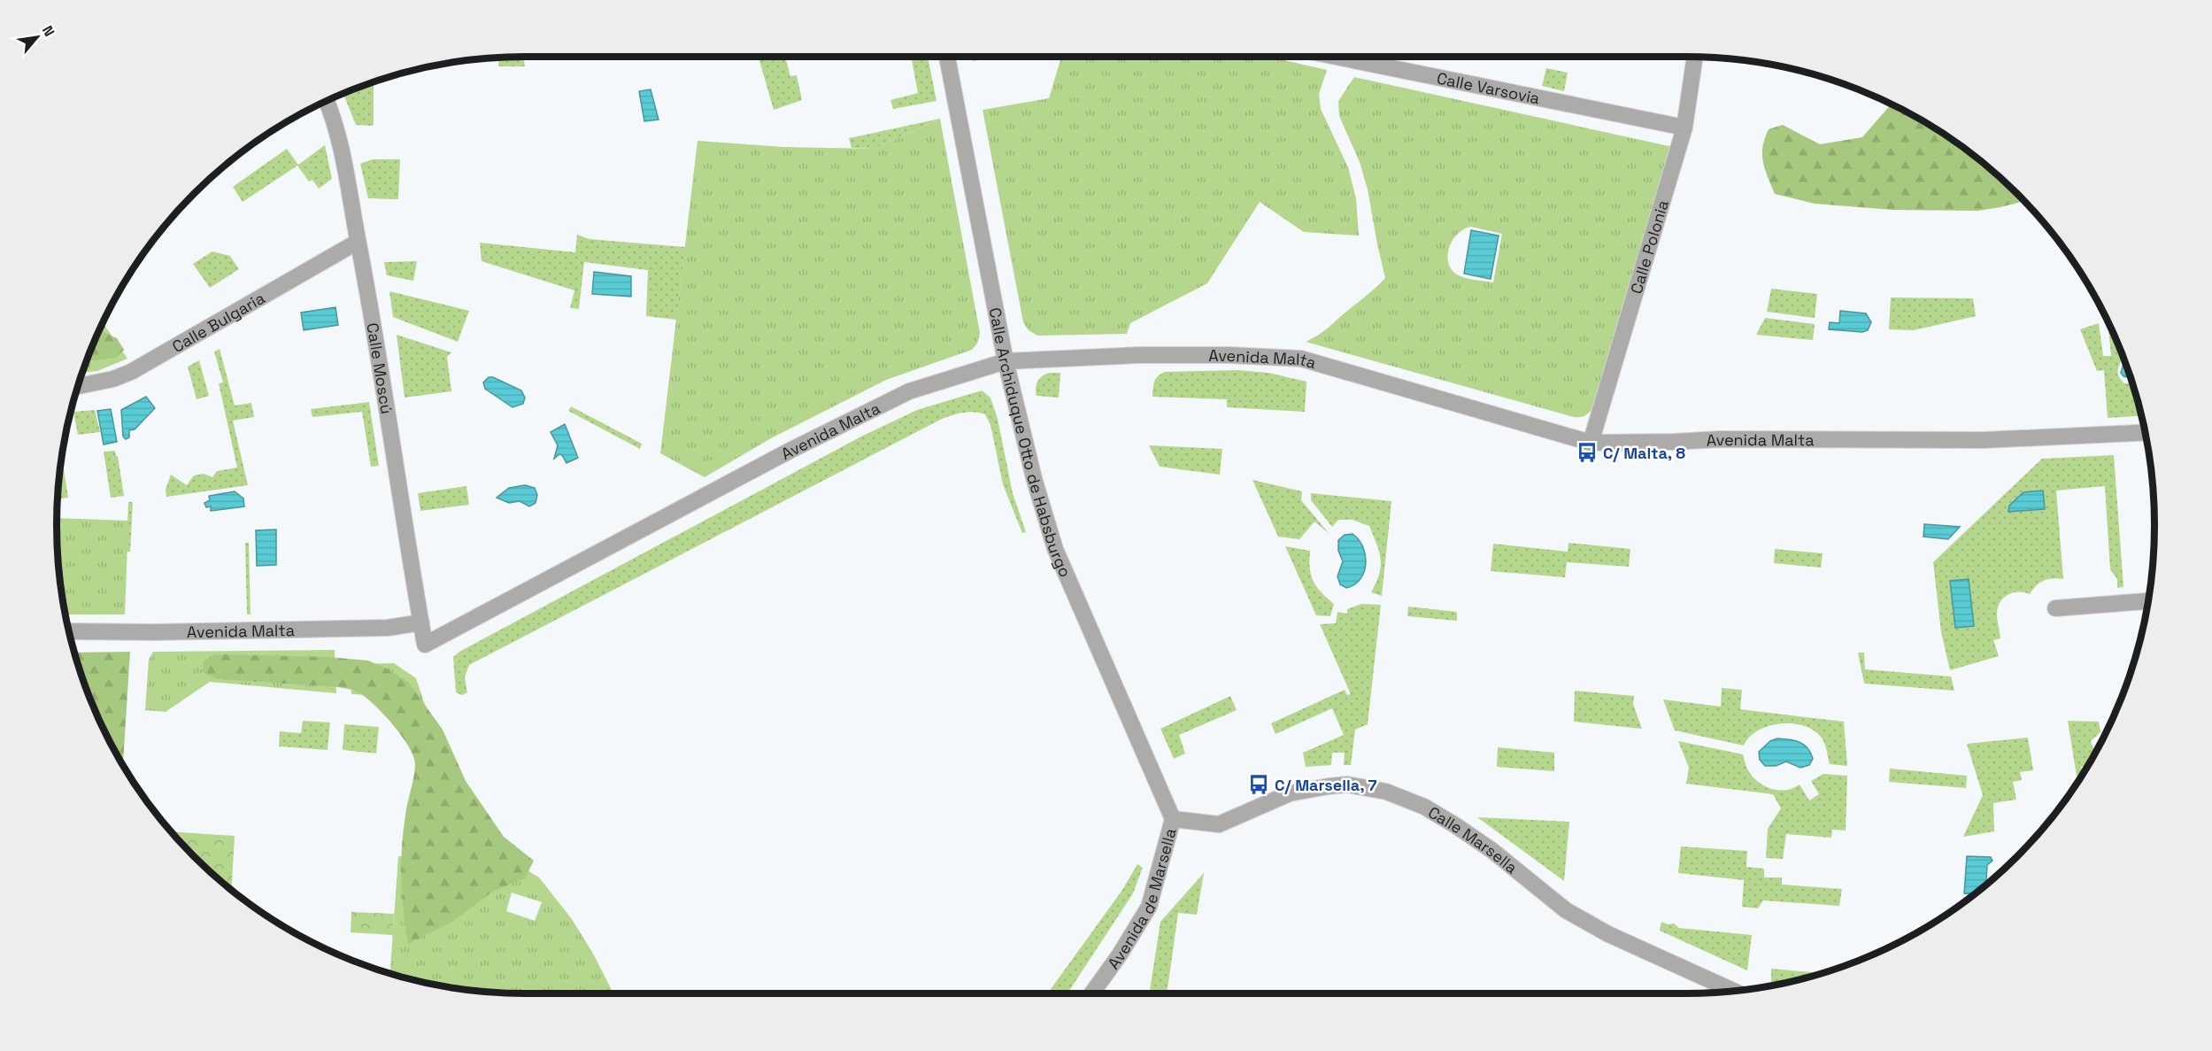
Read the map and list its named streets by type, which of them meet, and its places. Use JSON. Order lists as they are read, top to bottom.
{
  "streets": {
    "street": [
      "Calle Varsovia",
      "Calle Polonia",
      "Calle Bulgaria",
      "Avenida Malta",
      "Calle Moscú",
      "Calle Archiduque Otto de Habsburgo",
      "Calle Marsella",
      "Avenida de Marsella"
    ]
  },
  "crossings": [
    ["Calle Varsovia", "Calle Polonia"],
    ["Calle Polonia", "Avenida Malta"],
    ["Calle Bulgaria", "Calle Moscú"],
    ["Avenida Malta", "Calle Moscú"],
    ["Avenida Malta", "Calle Archiduque Otto de Habsburgo"],
    ["Calle Archiduque Otto de Habsburgo", "Calle Marsella"],
    ["Calle Archiduque Otto de Habsburgo", "Avenida de Marsella"],
    ["Calle Marsella", "Avenida de Marsella"]
  ],
  "places": {
    "bus stop": ["C/ Malta, 8", "C/ Marsella, 7"]
  },
  "north": "top right"
}
